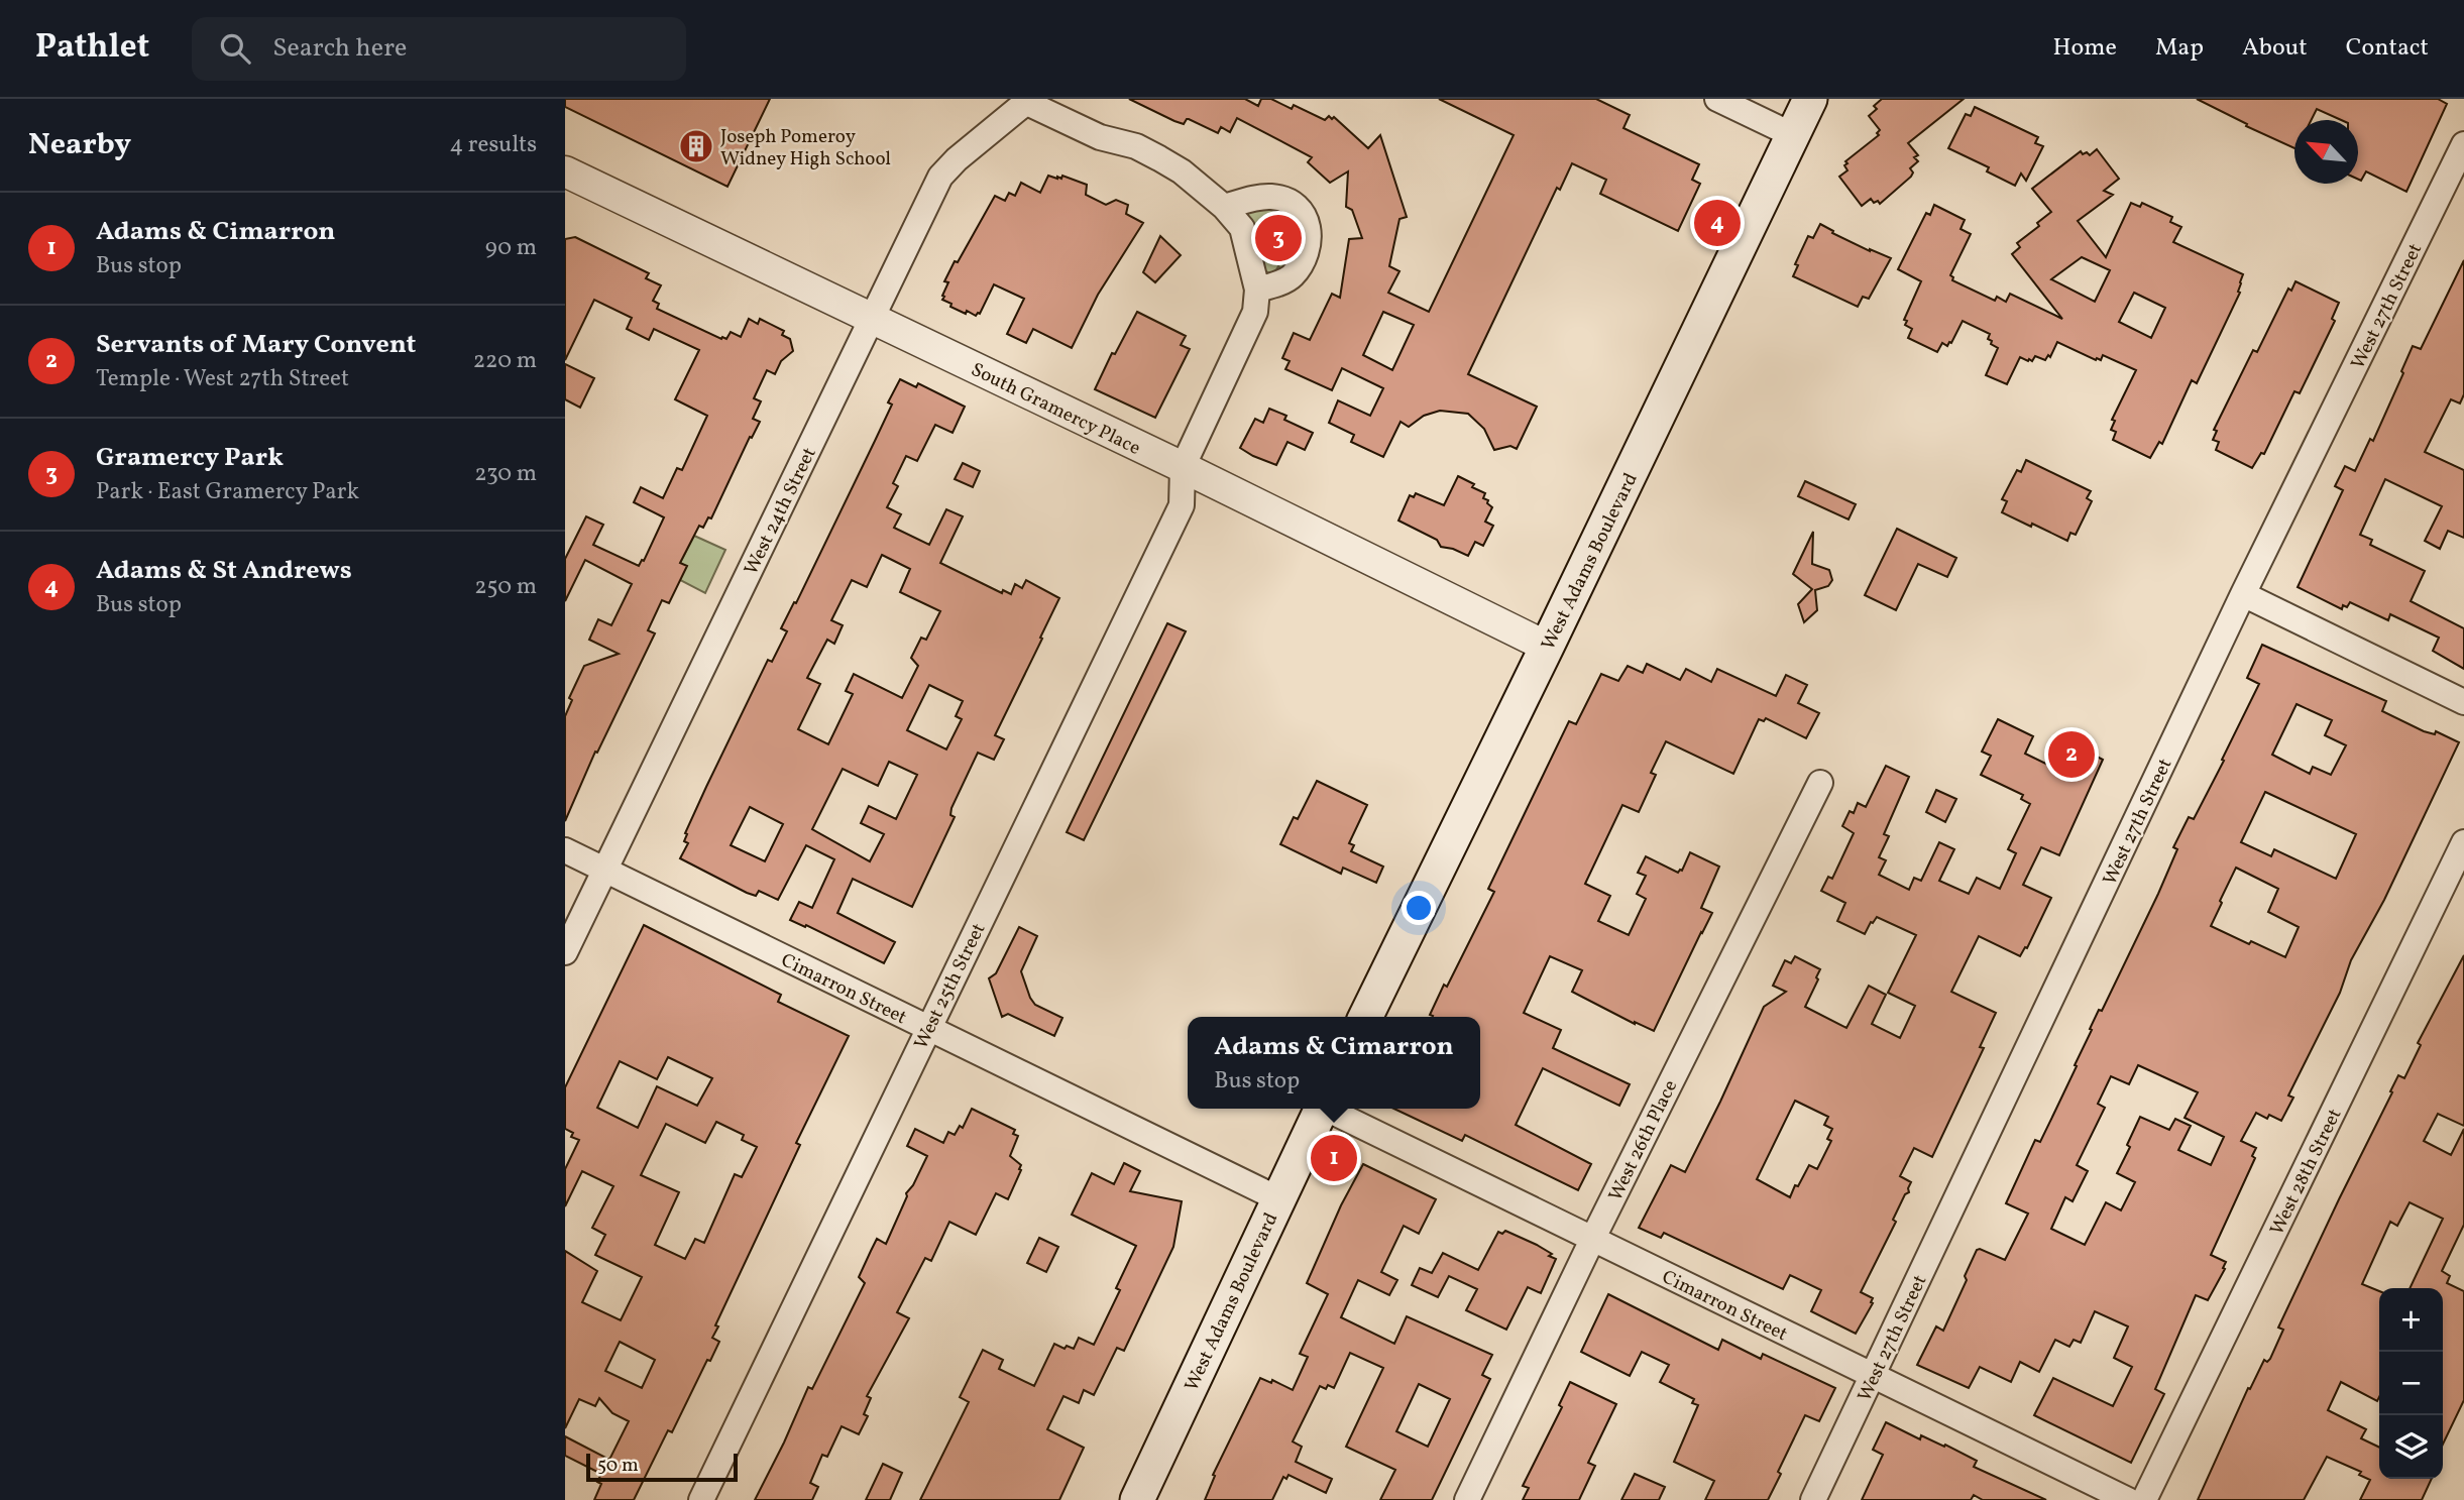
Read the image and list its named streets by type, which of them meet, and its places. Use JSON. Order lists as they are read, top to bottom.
{
  "streets": {
    "main road": ["West Adams Boulevard"],
    "street": [
      "West 27th Street",
      "South Gramercy Place",
      "West 24th Street",
      "West 25th Street",
      "Cimarron Street",
      "West 26th Place",
      "West 28th Street"
    ]
  },
  "crossings": [
    ["West 27th Street", "Cimarron Street"],
    ["South Gramercy Place", "West 24th Street"],
    ["South Gramercy Place", "West Adams Boulevard"],
    ["South Gramercy Place", "West 25th Street"],
    ["West 24th Street", "Cimarron Street"],
    ["West Adams Boulevard", "Cimarron Street"],
    ["West 25th Street", "Cimarron Street"],
    ["Cimarron Street", "West 26th Place"]
  ],
  "places": {
    "building": ["Joseph Pomeroy Widney High School"]
  },
  "scale_bar": "50 m",
  "north": "top left",
  "page": {
    "header": "Pathlet",
    "search": "Search here",
    "nav": [
      "Home",
      "Map",
      "About",
      "Contact"
    ],
    "heading": ["Nearby", "4 results"],
    "list": [
      {
        "mark": "1",
        "name": "Adams & Cimarron",
        "note": "Bus stop",
        "value": "90 m"
      },
      {
        "mark": "2",
        "name": "Servants of Mary Convent",
        "note": "Temple · West 27th Street",
        "value": "220 m"
      },
      {
        "mark": "3",
        "name": "Gramercy Park",
        "note": "Park · East Gramercy Park",
        "value": "230 m"
      },
      {
        "mark": "4",
        "name": "Adams & St Andrews",
        "note": "Bus stop",
        "value": "250 m"
      }
    ],
    "pins": [
      "4",
      "3",
      "2",
      "1"
    ],
    "popup": ["Adams & Cimarron", "Bus stop"],
    "map_buttons": ["+", "−"],
    "scale": "50 m"
  }
}
